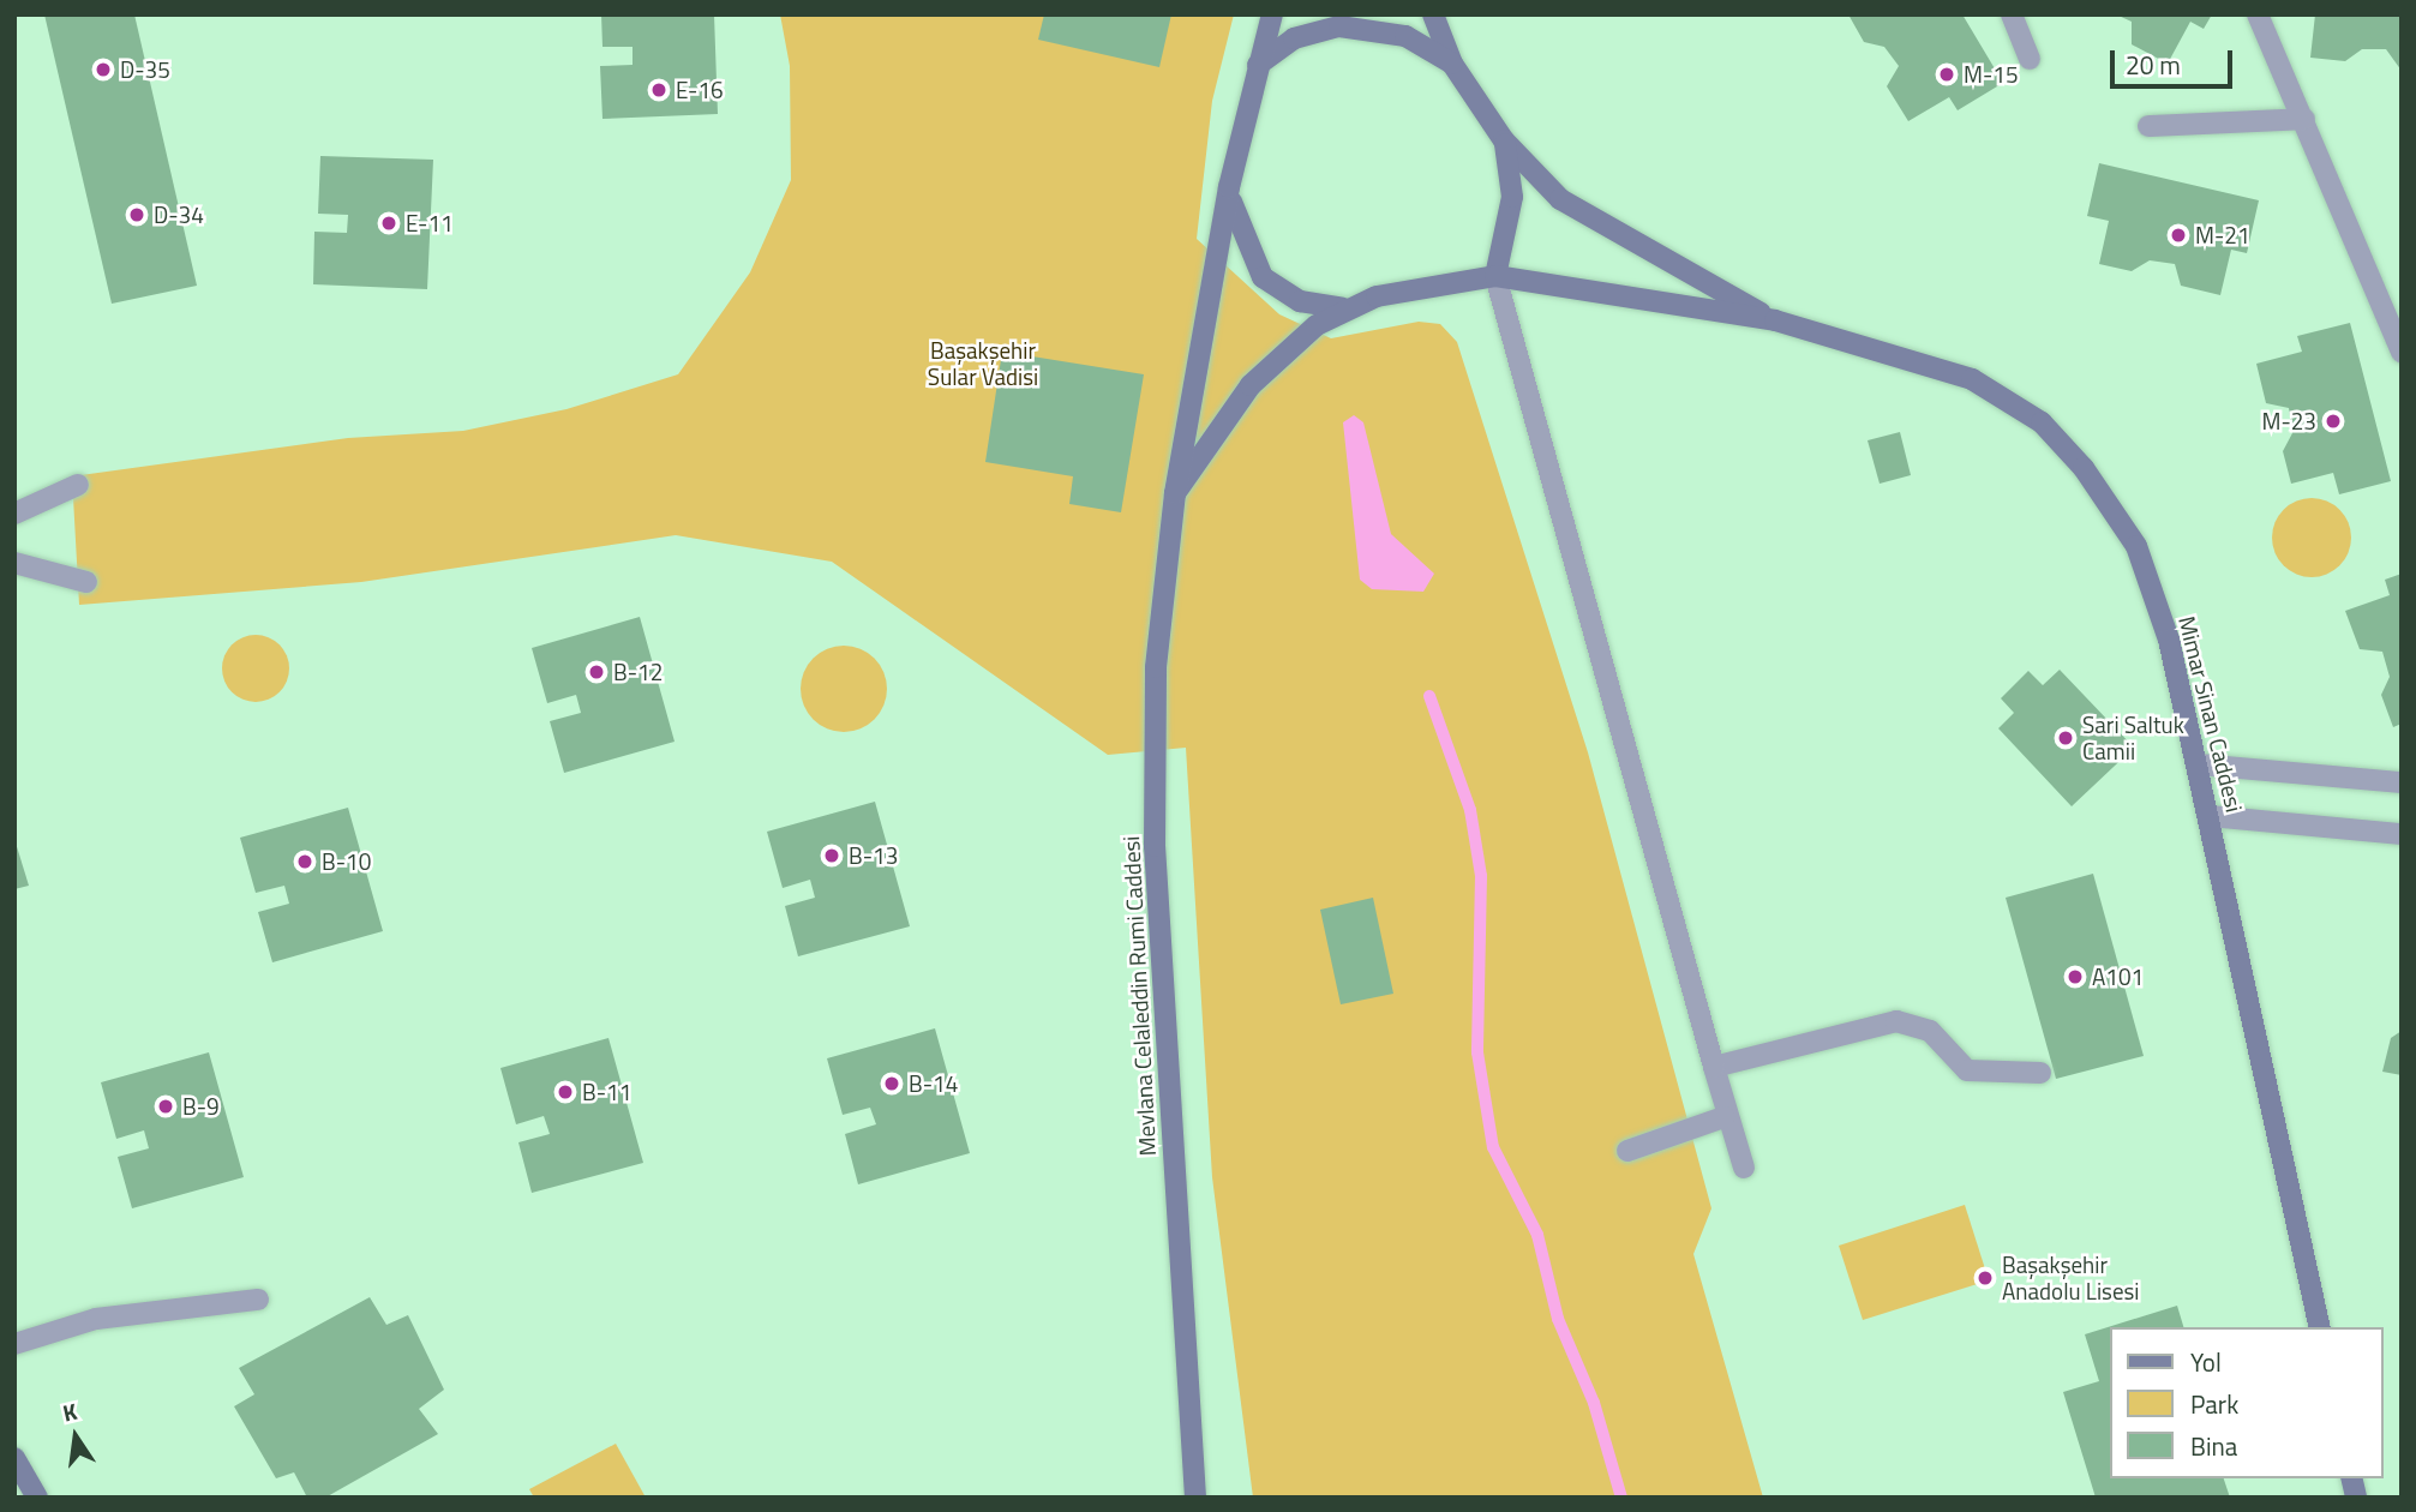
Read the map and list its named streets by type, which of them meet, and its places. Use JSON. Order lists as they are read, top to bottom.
{
  "streets": {
    "street": ["Mimar Sinan Caddesi", "Mevlana Celaleddin Rumi Caddesi"]
  },
  "parks": ["Başakşehir Sular Vadisi"],
  "places": [
    "D-35",
    "M-15",
    "E-16",
    "D-34",
    "E-11",
    "M-21",
    "M-23",
    "B-12",
    "Sari Saltuk Camii",
    "B-13",
    "B-10",
    "A101",
    "B-14",
    "B-11",
    "B-9",
    "Başakşehir Anadolu Lisesi"
  ],
  "legend": ["Yol", "Park", "Bina"],
  "scale_bar": "20 m",
  "north": "top"
}
